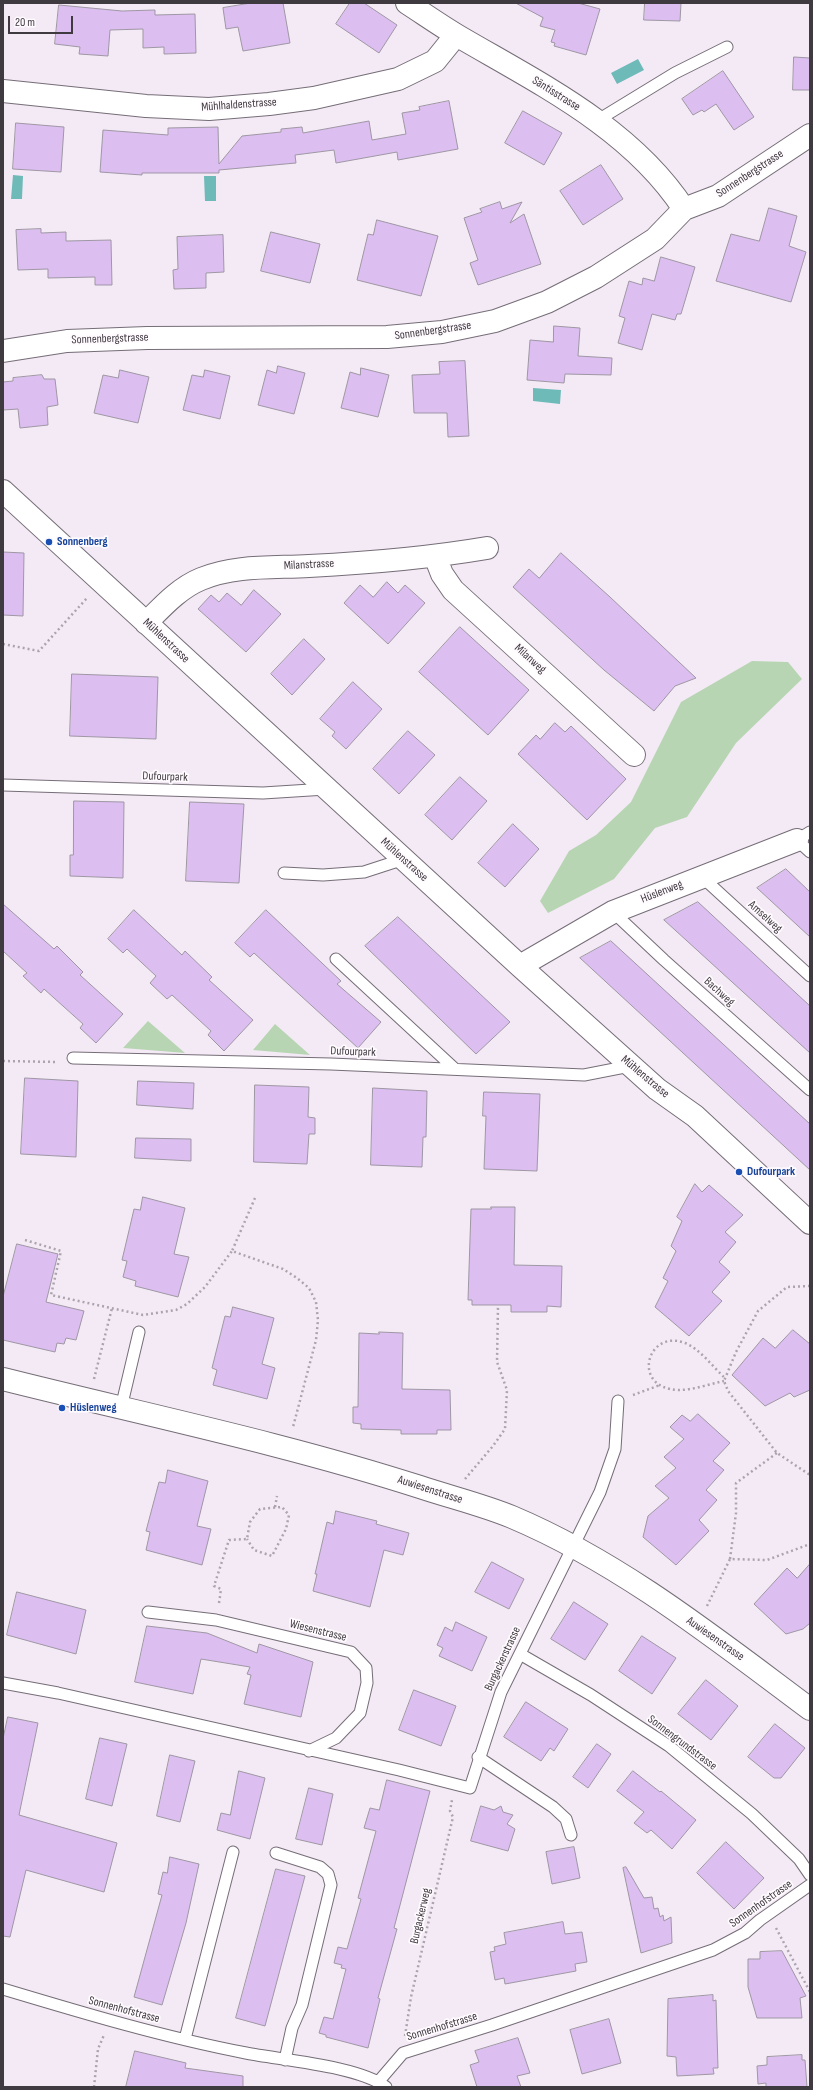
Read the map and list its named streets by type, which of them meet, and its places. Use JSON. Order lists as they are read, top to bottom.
{
  "streets": {
    "street": [
      "Säntisstrasse",
      "Mühlhaldenstrasse",
      "Sonnenbergstrasse",
      "Milanstrasse",
      "Mühlenstrasse",
      "Milanweg",
      "Hüslenweg",
      "Auwiesenstrasse"
    ],
    "lane": [
      "Dufourpark",
      "Amselweg",
      "Bachweg",
      "Wiesenstrasse",
      "Burgackerstrasse",
      "Sonnengrundstrasse",
      "Sonnenhofstrasse"
    ],
    "path": ["Burgackerweg"]
  },
  "crossings": [
    ["Säntisstrasse", "Mühlhaldenstrasse"],
    ["Säntisstrasse", "Sonnenbergstrasse"],
    ["Milanstrasse", "Mühlenstrasse"],
    ["Milanstrasse", "Milanweg"],
    ["Mühlenstrasse", "Dufourpark"],
    ["Mühlenstrasse", "Hüslenweg"],
    ["Hüslenweg", "Amselweg"],
    ["Hüslenweg", "Bachweg"],
    ["Auwiesenstrasse", "Burgackerstrasse"],
    ["Burgackerstrasse", "Sonnengrundstrasse"],
    ["Burgackerstrasse", "Burgackerweg"],
    ["Sonnenhofstrasse", "Burgackerweg"]
  ],
  "places": ["Sonnenberg", "Dufourpark", "Hüslenweg"],
  "scale_bar": "20 m"
}
